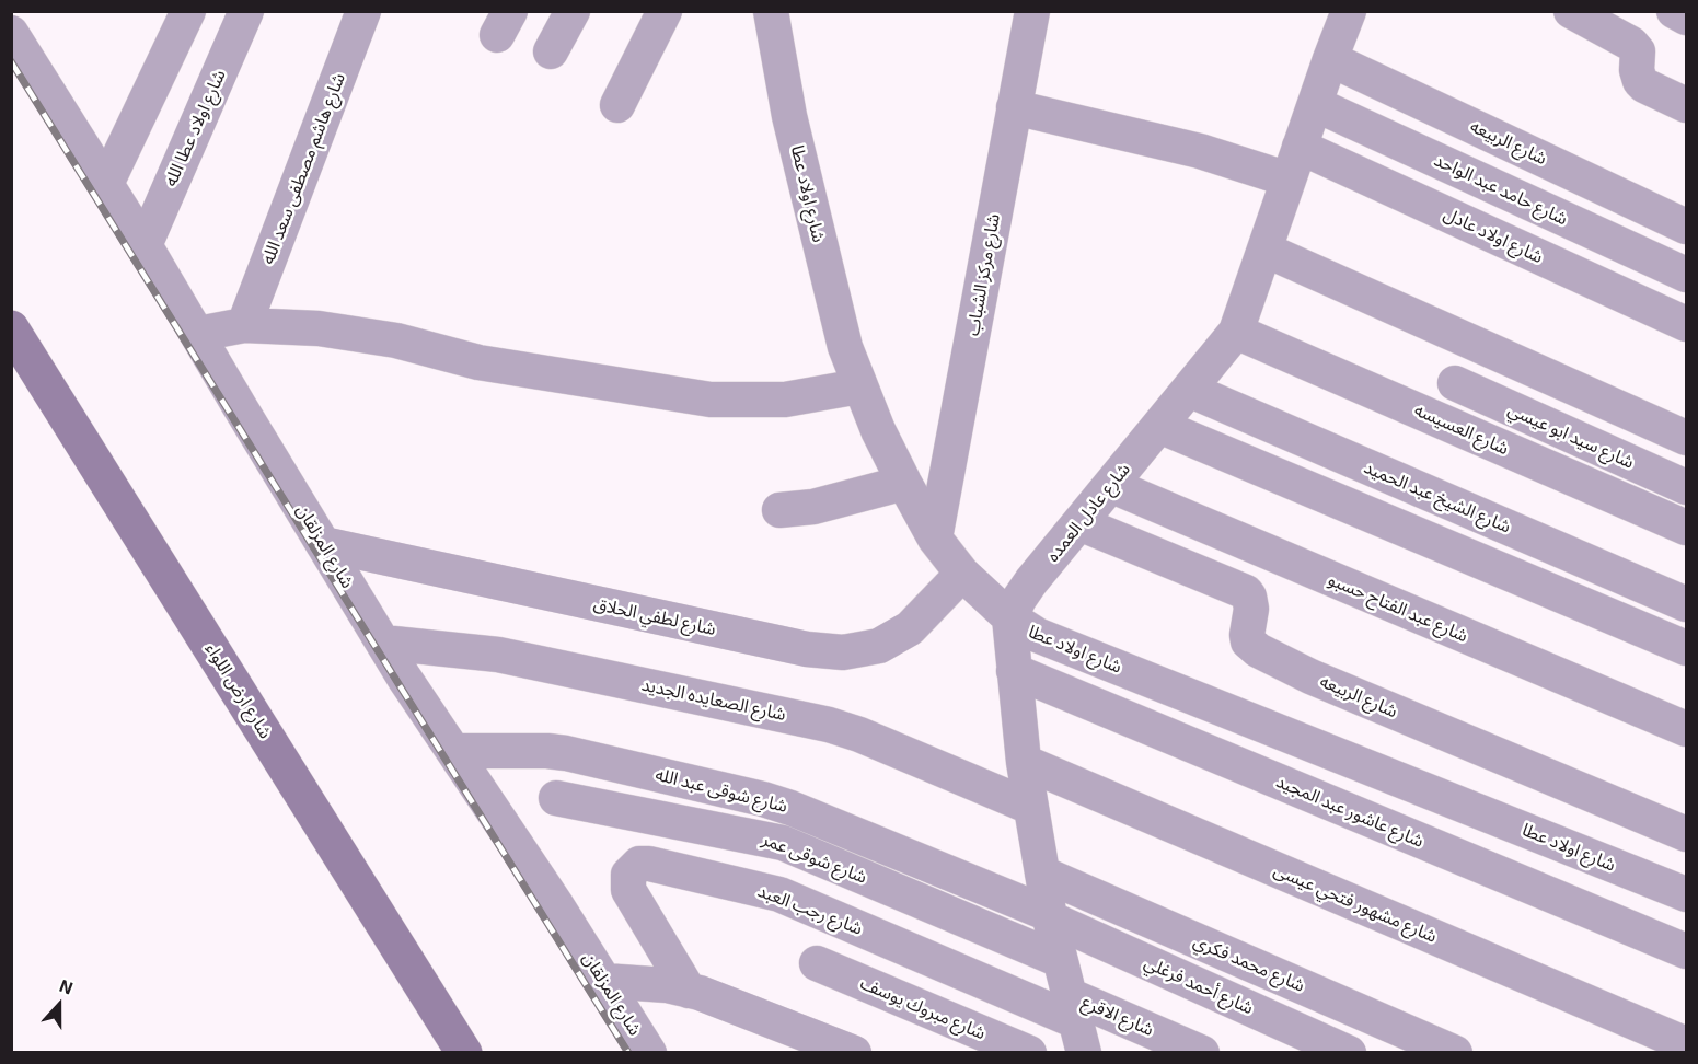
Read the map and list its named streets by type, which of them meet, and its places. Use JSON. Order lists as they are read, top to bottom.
{
  "streets": {
    "street": [
      "شارع اولاد عطا الله",
      "شارع الربيعه",
      "شارع هاشم مصطفى سعد الله",
      "شارع حامد عبد الواحد",
      "شارع اولاد عطا",
      "شارع اولاد عادل",
      "شارع مركز الشباب",
      "شارع العسيسه",
      "شارع سيد ابو عيسي",
      "شارع الشيخ عبد الحميد",
      "شارع عادل العمده",
      "شارع المزلقان",
      "شارع عبد الفتاح حسبو",
      "شارع لطفي الحلاق",
      "شارع ارض اللواء",
      "شارع الصعايده الجديد",
      "شارع شوقى عبد الله",
      "شارع عاشور عبد المجيد",
      "شارع شوقى عمر",
      "شارع مشهور فتحي عيسى",
      "شارع رجب العبد",
      "شارع محمد فكري",
      "شارع أحمد فرغلي",
      "شارع مبروك يوسف",
      "شارع الاقرع"
    ]
  },
  "crossings": [
    ["شارع اولاد عطا الله", "شارع المزلقان"],
    ["شارع الربيعه", "شارع عادل العمده"],
    ["شارع حامد عبد الواحد", "شارع عادل العمده"],
    ["شارع اولاد عطا", "شارع مركز الشباب"],
    ["شارع اولاد عطا", "شارع عادل العمده"],
    ["شارع اولاد عطا", "شارع لطفي الحلاق"],
    ["شارع اولاد عادل", "شارع عادل العمده"],
    ["شارع العسيسه", "شارع عادل العمده"],
    ["شارع الشيخ عبد الحميد", "شارع عادل العمده"],
    ["شارع عادل العمده", "شارع عبد الفتاح حسبو"],
    ["شارع المزلقان", "شارع لطفي الحلاق"],
    ["شارع المزلقان", "شارع الصعايده الجديد"],
    ["شارع المزلقان", "شارع شوقى عبد الله"],
    ["شارع شوقى عبد الله", "شارع أحمد فرغلي"],
    ["شارع رجب العبد", "شارع الاقرع"]
  ],
  "north": "top"
}
